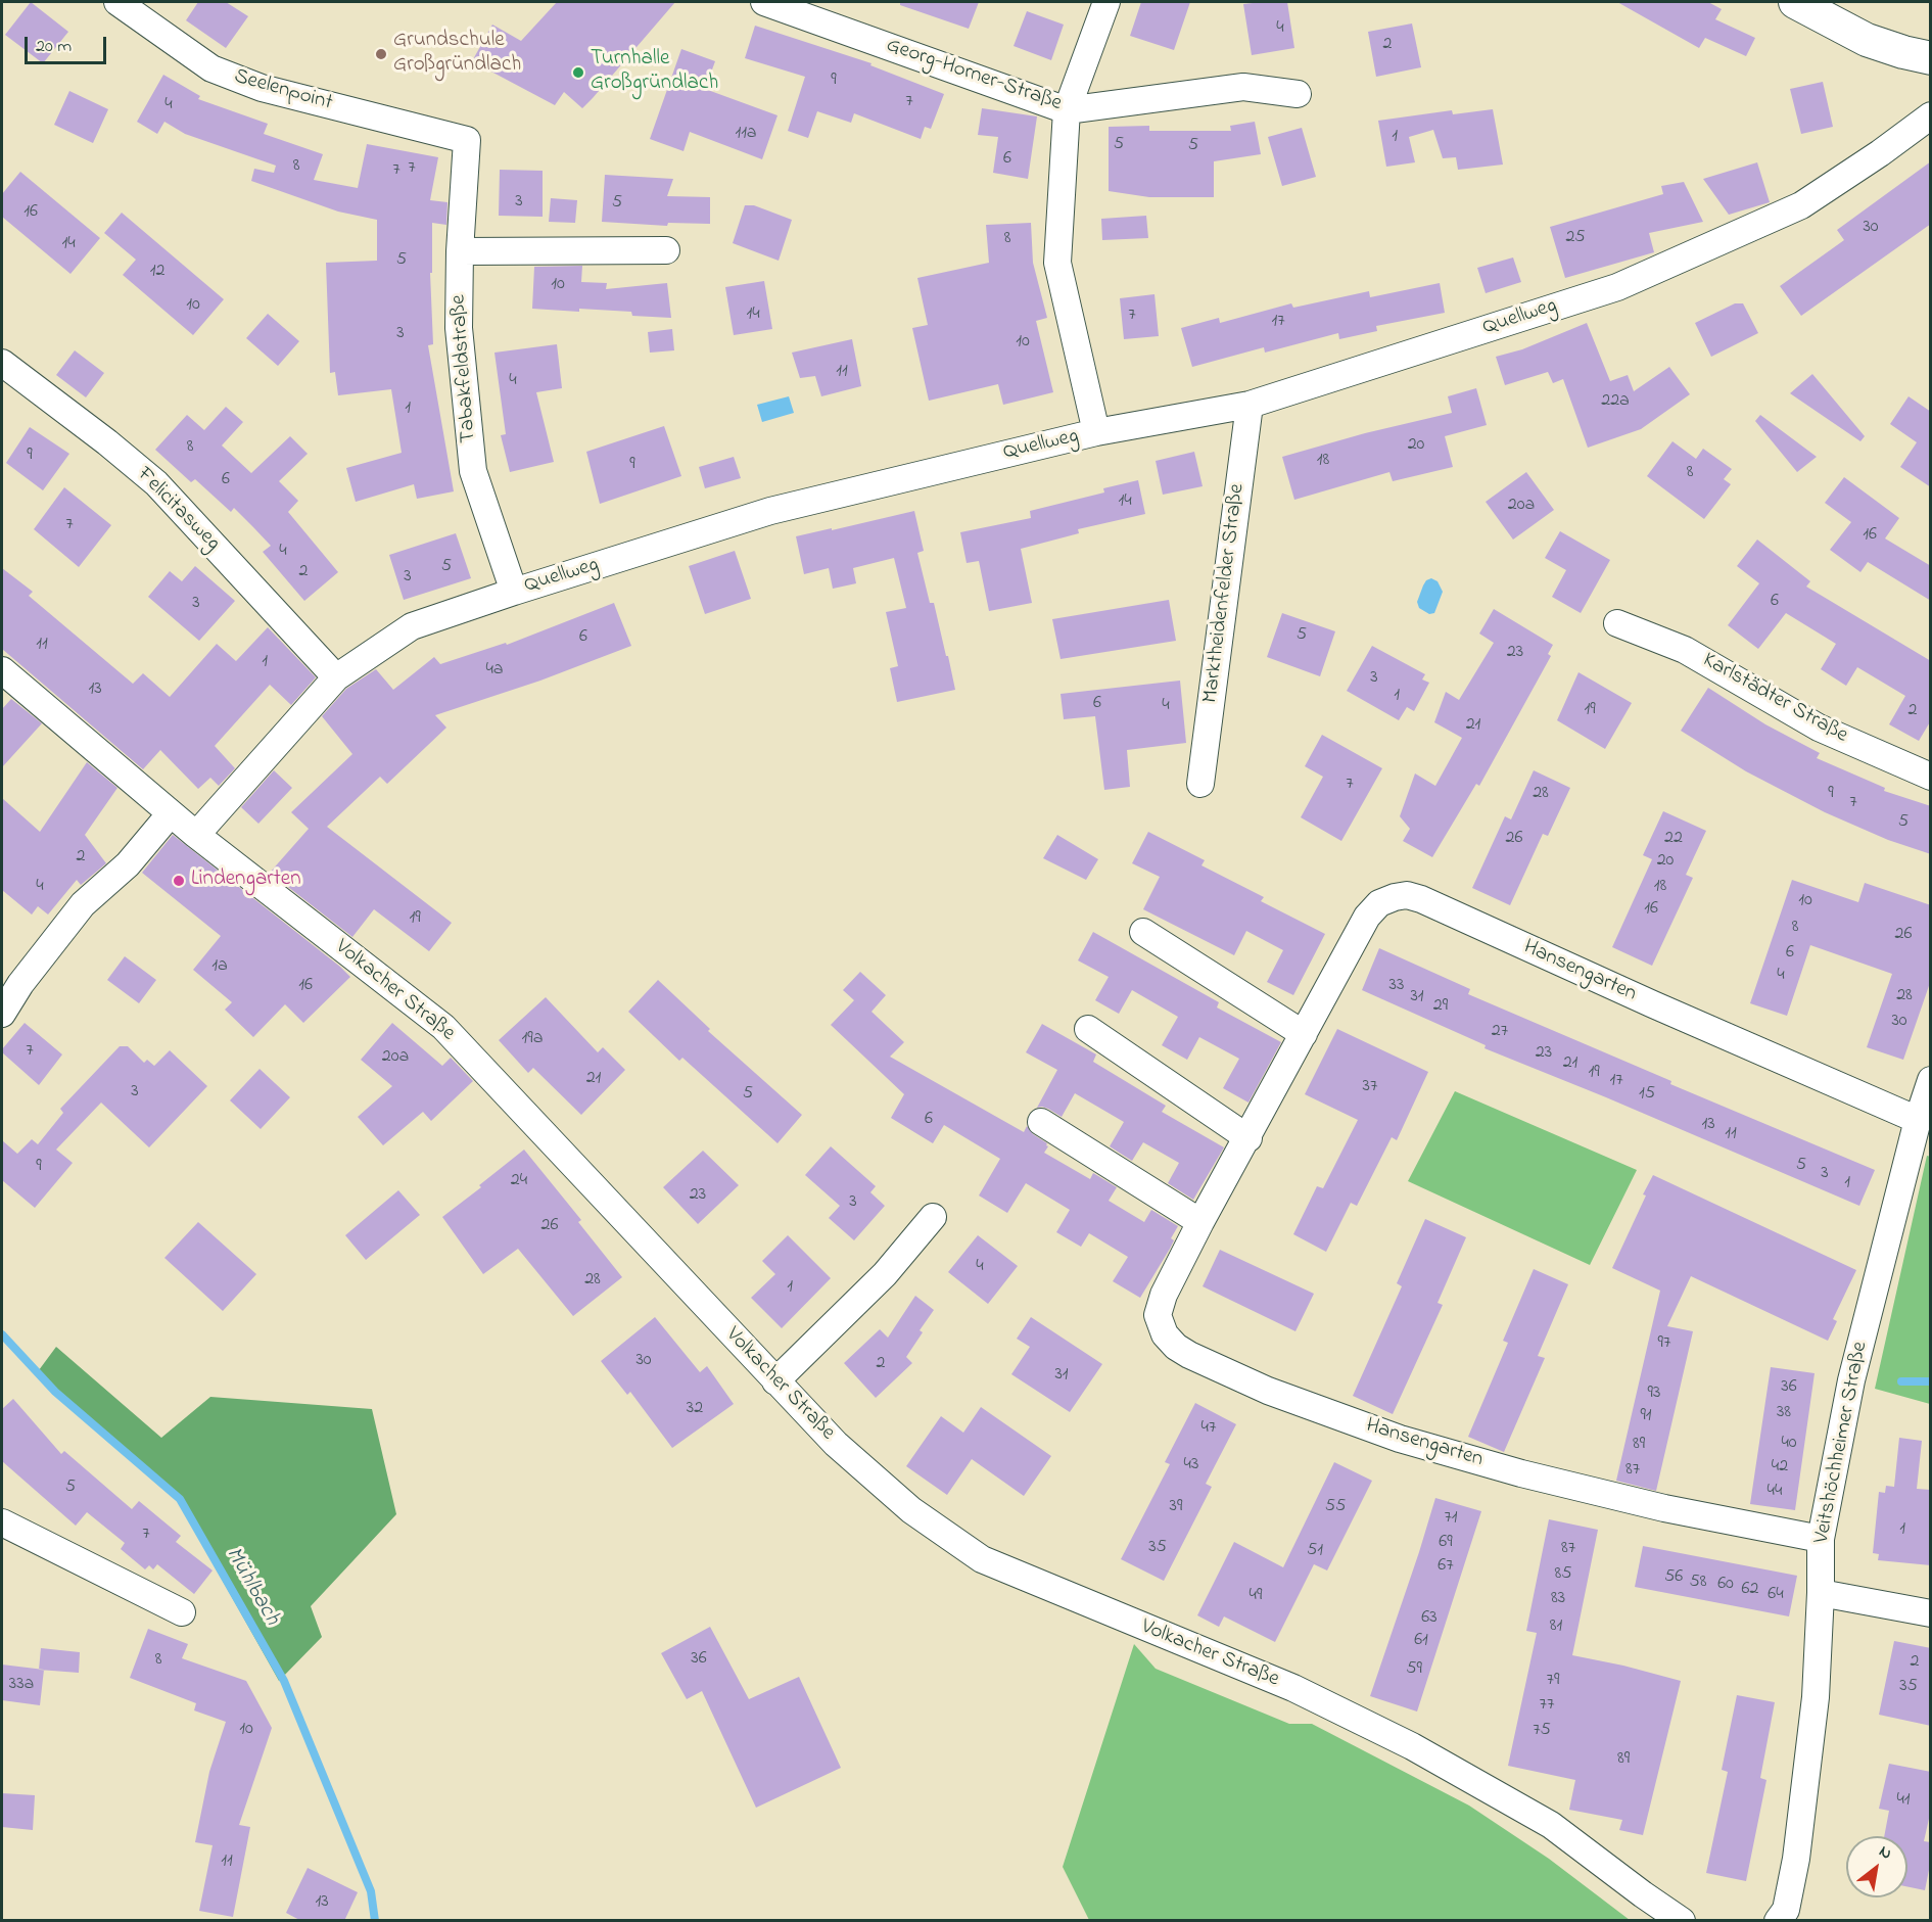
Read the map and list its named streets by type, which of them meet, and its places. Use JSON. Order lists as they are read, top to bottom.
{
  "streets": {
    "street": [
      "Georg-Horner-Straße",
      "Seelenpoint",
      "Quellweg",
      "Tabakfeldstraße",
      "Felicitasweg",
      "Marktheidenfelder Straße",
      "Karlstädter Straße",
      "Hansengarten",
      "Volkacher Straße",
      "Veitshöchheimer Straße"
    ]
  },
  "crossings": [
    ["Seelenpoint", "Tabakfeldstraße"],
    ["Quellweg", "Tabakfeldstraße"],
    ["Quellweg", "Felicitasweg"],
    ["Quellweg", "Marktheidenfelder Straße"],
    ["Quellweg", "Volkacher Straße"],
    ["Hansengarten", "Veitshöchheimer Straße"]
  ],
  "water": ["Mühlbach"],
  "places": ["Grundschule Großgründlach", "Turnhalle Großgründlach", "Lindengarten"],
  "house_numbers": [
    "4",
    "2",
    "9",
    "7",
    "4",
    "11a",
    "1",
    "5",
    "5",
    "6",
    "8",
    "7",
    "7",
    "3",
    "5",
    "16",
    "30",
    "25",
    "8",
    "14",
    "5",
    "12",
    "10",
    "10",
    "14",
    "7",
    "17",
    "3",
    "10",
    "11",
    "4",
    "22a",
    "1",
    "20",
    "8",
    "9",
    "18",
    "9",
    "8",
    "6",
    "14",
    "20a",
    "7",
    "16",
    "4",
    "5",
    "2",
    "3",
    "6",
    "3",
    "5",
    "6",
    "11",
    "23",
    "1",
    "4a",
    "3",
    "13",
    "1",
    "6",
    "4",
    "19",
    "2",
    "21",
    "7",
    "28",
    "9",
    "7",
    "5",
    "26",
    "22",
    "2",
    "20",
    "4",
    "18",
    "10",
    "16",
    "19",
    "8",
    "26",
    "6",
    "1a",
    "4",
    "16",
    "33",
    "28",
    "31",
    "29",
    "30",
    "27",
    "19a",
    "7",
    "23",
    "20a",
    "21",
    "19",
    "21",
    "17",
    "37",
    "3",
    "5",
    "15",
    "6",
    "13",
    "11",
    "5",
    "9",
    "3",
    "24",
    "1",
    "23",
    "3",
    "26",
    "4",
    "28",
    "1",
    "97",
    "30",
    "2",
    "31",
    "36",
    "93",
    "32",
    "38",
    "91",
    "47",
    "40",
    "89",
    "43",
    "42",
    "87",
    "5",
    "44",
    "39",
    "55",
    "71",
    "1",
    "7",
    "69",
    "35",
    "87",
    "51",
    "67",
    "85",
    "56",
    "58",
    "60",
    "62",
    "64",
    "49",
    "83",
    "63",
    "81",
    "61",
    "36",
    "8",
    "2",
    "59",
    "79",
    "33a",
    "35",
    "77",
    "10",
    "75",
    "89",
    "41",
    "11",
    "13"
  ],
  "scale_bar": "20 m",
  "north": "top right"
}
